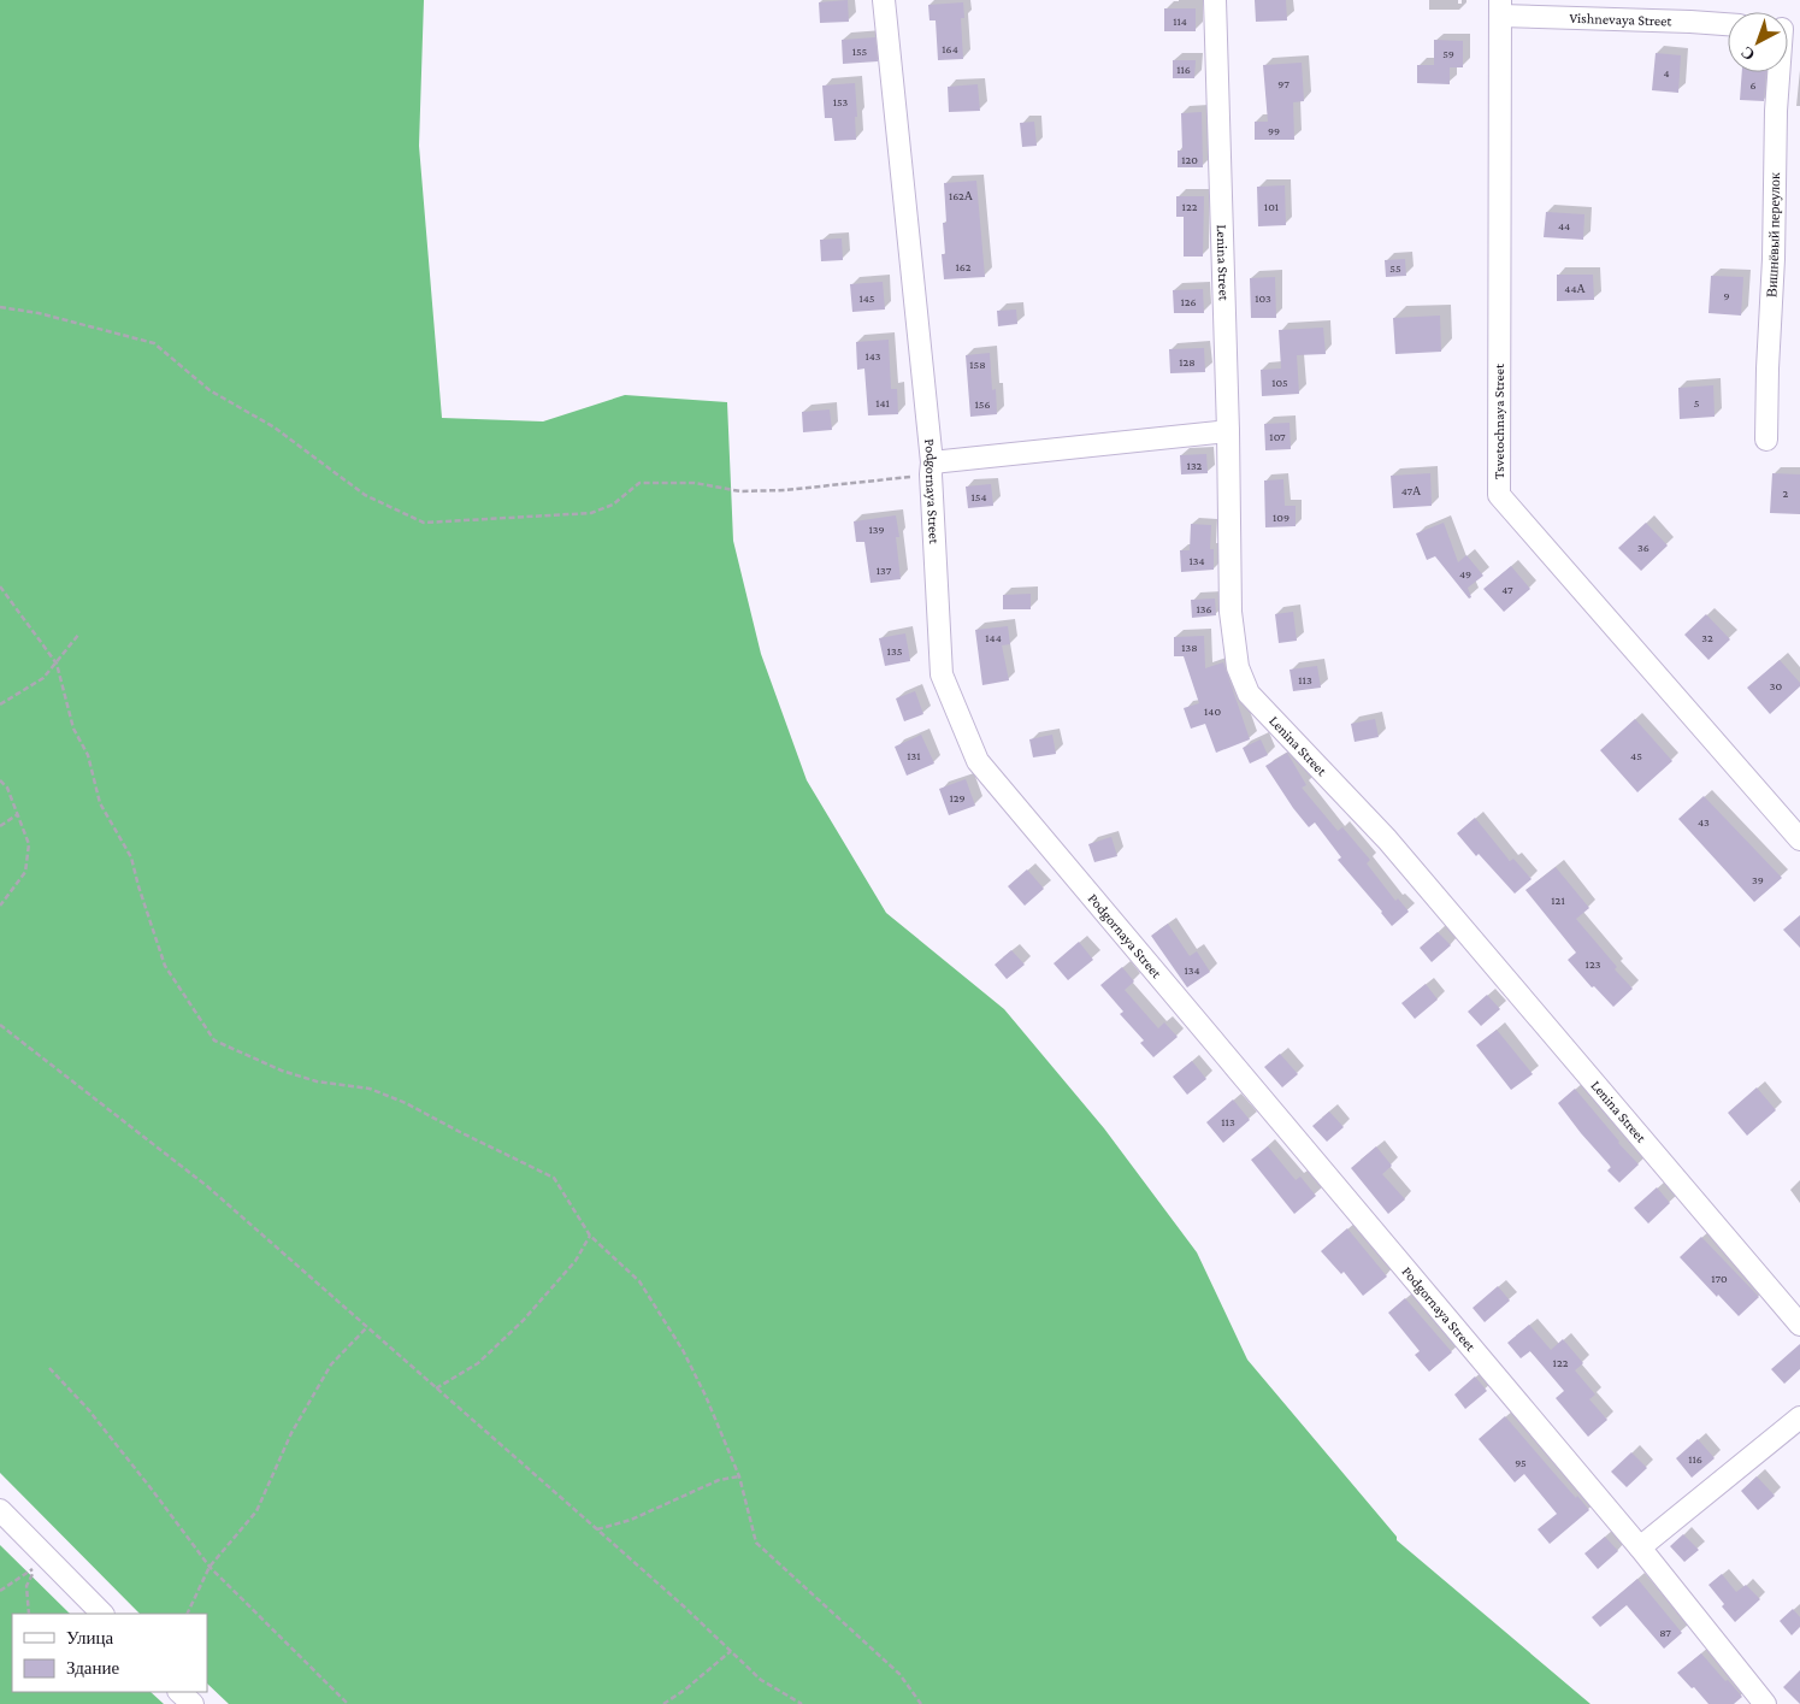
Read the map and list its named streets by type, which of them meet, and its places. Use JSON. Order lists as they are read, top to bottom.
{
  "streets": {
    "street": [
      "Vishnevaya Street",
      "Вишнёвый переулок",
      "Lenina Street",
      "Tsvetochnaya Street",
      "Podgornaya Street"
    ]
  },
  "crossings": [
    ["Vishnevaya Street", "Tsvetochnaya Street"]
  ],
  "house_numbers": [
    "114",
    "164",
    "155",
    "59",
    "116",
    "4",
    "97",
    "6",
    "153",
    "99",
    "120",
    "162А",
    "122",
    "101",
    "44",
    "162",
    "55",
    "44А",
    "9",
    "145",
    "103",
    "126",
    "143",
    "128",
    "158",
    "105",
    "141",
    "5",
    "156",
    "107",
    "132",
    "47А",
    "2",
    "154",
    "109",
    "139",
    "36",
    "134",
    "137",
    "49",
    "47",
    "136",
    "144",
    "32",
    "138",
    "135",
    "113",
    "30",
    "140",
    "131",
    "45",
    "129",
    "43",
    "39",
    "121",
    "123",
    "134",
    "113",
    "170",
    "122",
    "116",
    "95",
    "87"
  ],
  "legend": ["Улица", "Здание"],
  "north": "bottom left"
}
